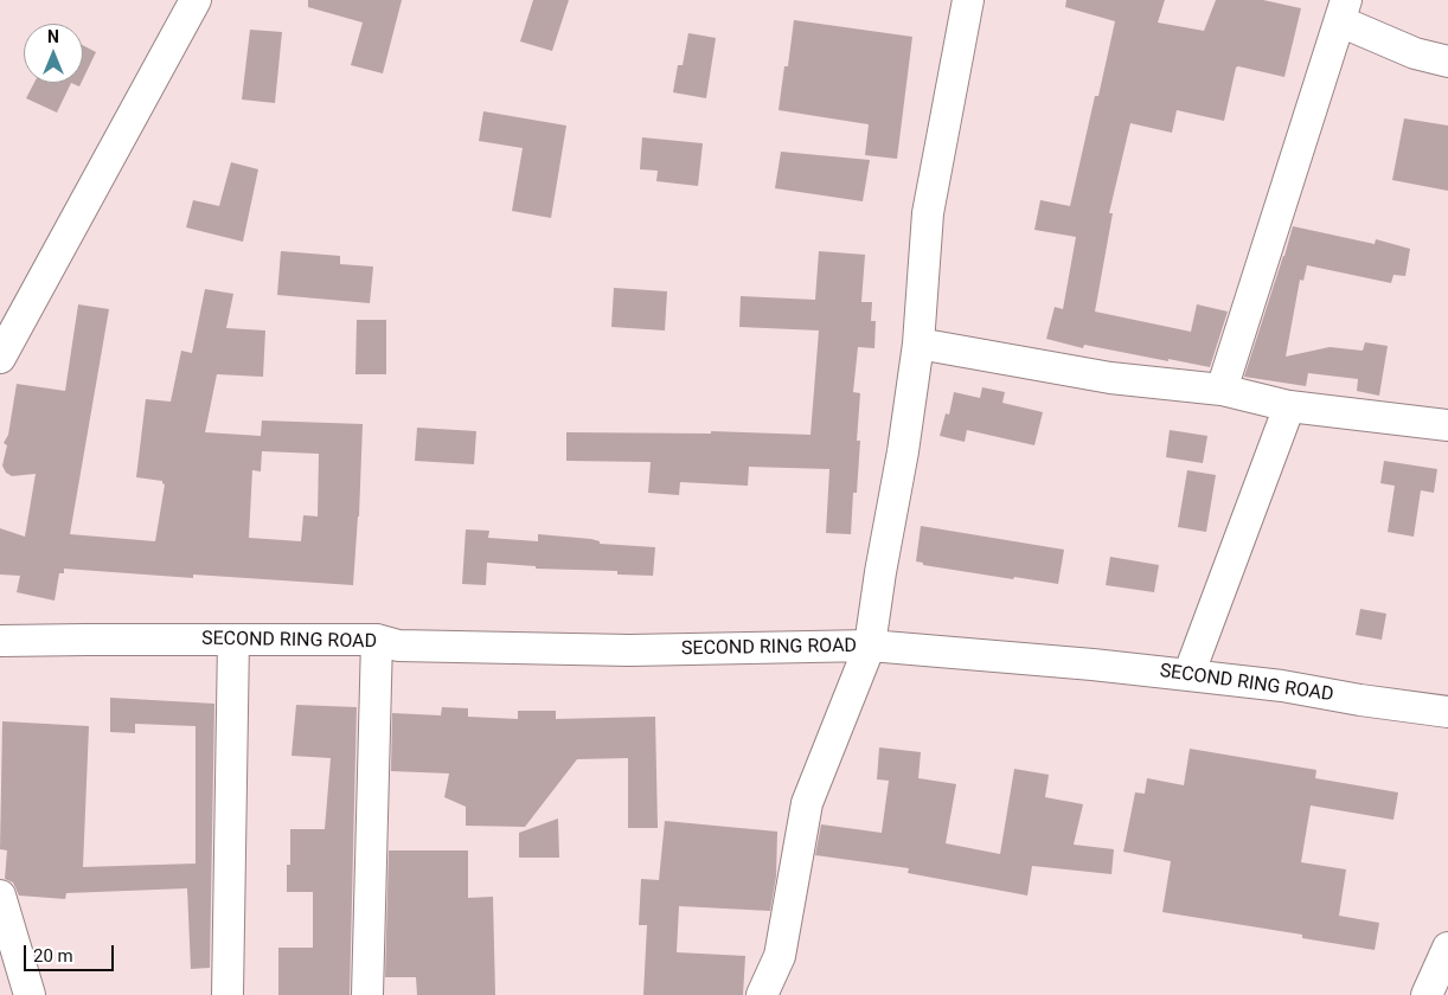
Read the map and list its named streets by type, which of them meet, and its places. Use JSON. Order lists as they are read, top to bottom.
{
  "streets": {
    "street": ["SECOND RING ROAD"]
  },
  "scale_bar": "20 m",
  "north": "top"
}
